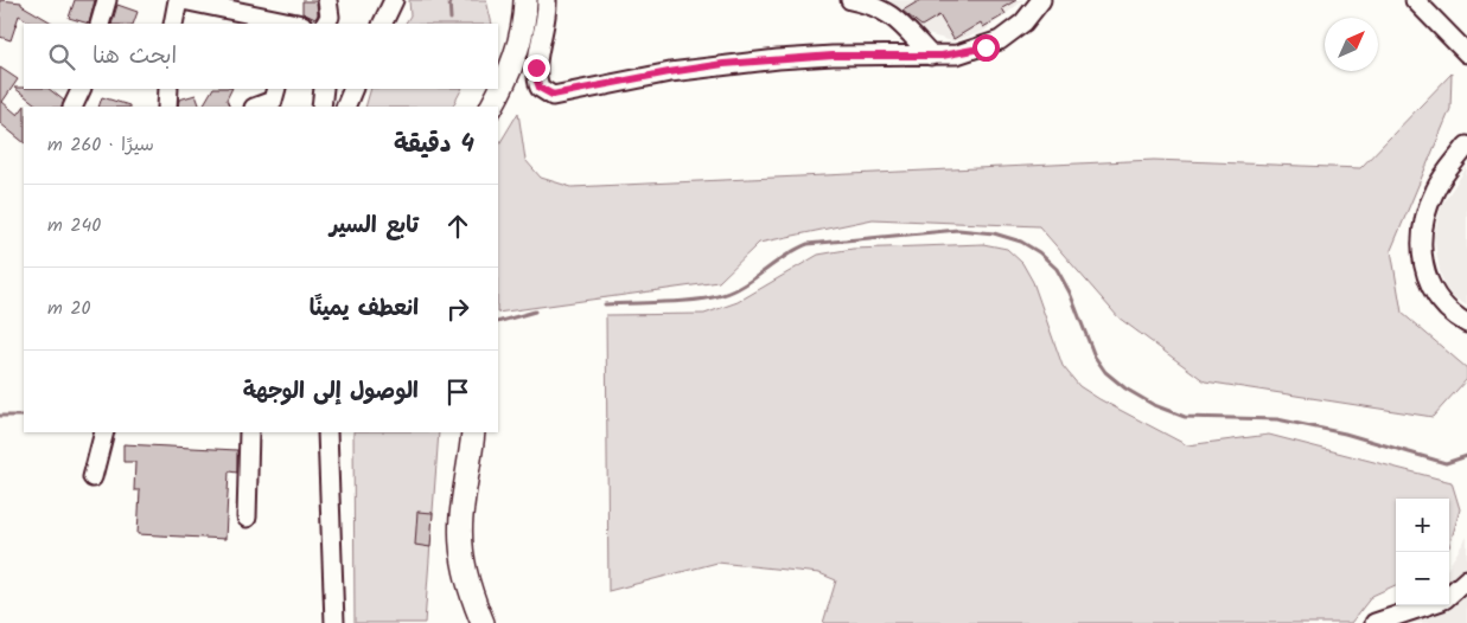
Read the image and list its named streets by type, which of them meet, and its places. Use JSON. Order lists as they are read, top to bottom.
{
  "north": "top right",
  "page": {
    "search": "ابحث هنا",
    "heading": ["4 دقيقة", "سيرًا · 260 m"],
    "list": [
      ["تابع السير", "240 m"],
      ["انعطف يمينًا", "20 m"],
      "الوصول إلى الوجهة"
    ],
    "map_buttons": ["+", "−"]
  }
}
